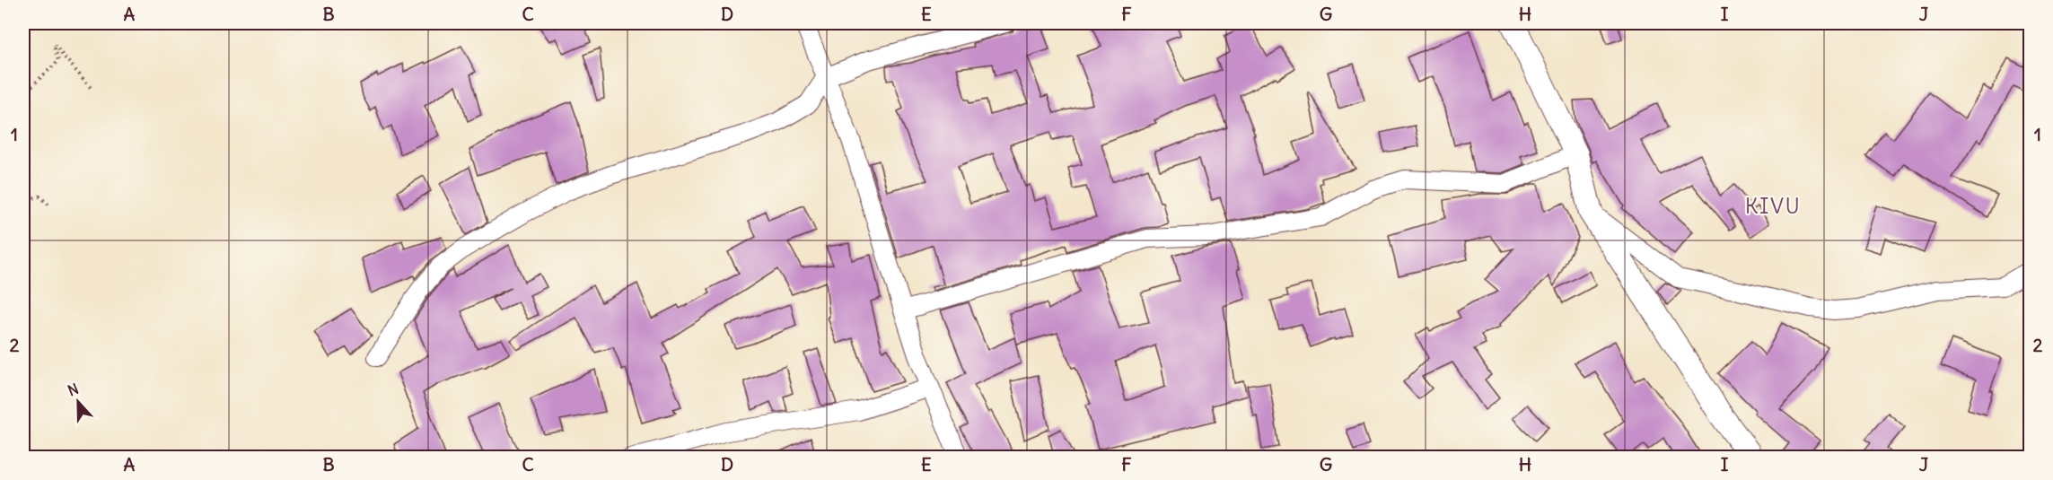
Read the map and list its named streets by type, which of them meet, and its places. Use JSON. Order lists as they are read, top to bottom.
{
  "districts": ["KIVU"],
  "north": "top",
  "grid": {
    "columns": [
      "A",
      "B",
      "C",
      "D",
      "E",
      "F",
      "G",
      "H",
      "I",
      "J"
    ],
    "rows": ["1", "2"]
  }
}
